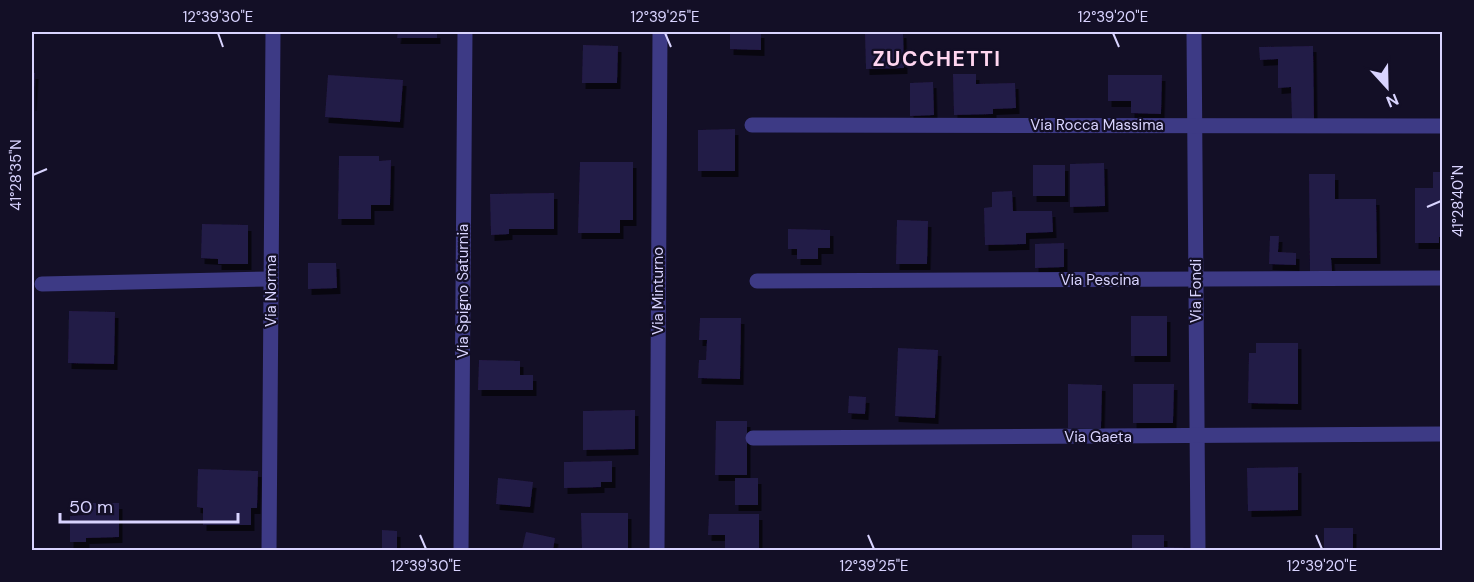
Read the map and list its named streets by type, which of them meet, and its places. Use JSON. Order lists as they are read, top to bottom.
{
  "streets": {
    "street": [
      "Via Rocca Massima",
      "Via Pescina",
      "Via Norma",
      "Via Spigno Saturnia",
      "Via Minturno",
      "Via Fondi",
      "Via Gaeta"
    ]
  },
  "crossings": [
    ["Via Rocca Massima", "Via Fondi"],
    ["Via Pescina", "Via Fondi"],
    ["Via Fondi", "Via Gaeta"]
  ],
  "districts": ["ZUCCHETTI"],
  "scale_bar": "50 m",
  "north": "bottom",
  "coordinates": [
    "12°39'30\"E",
    "12°39'25\"E",
    "12°39'20\"E",
    "41°28'35\"N",
    "41°28'40\"N"
  ]
}
